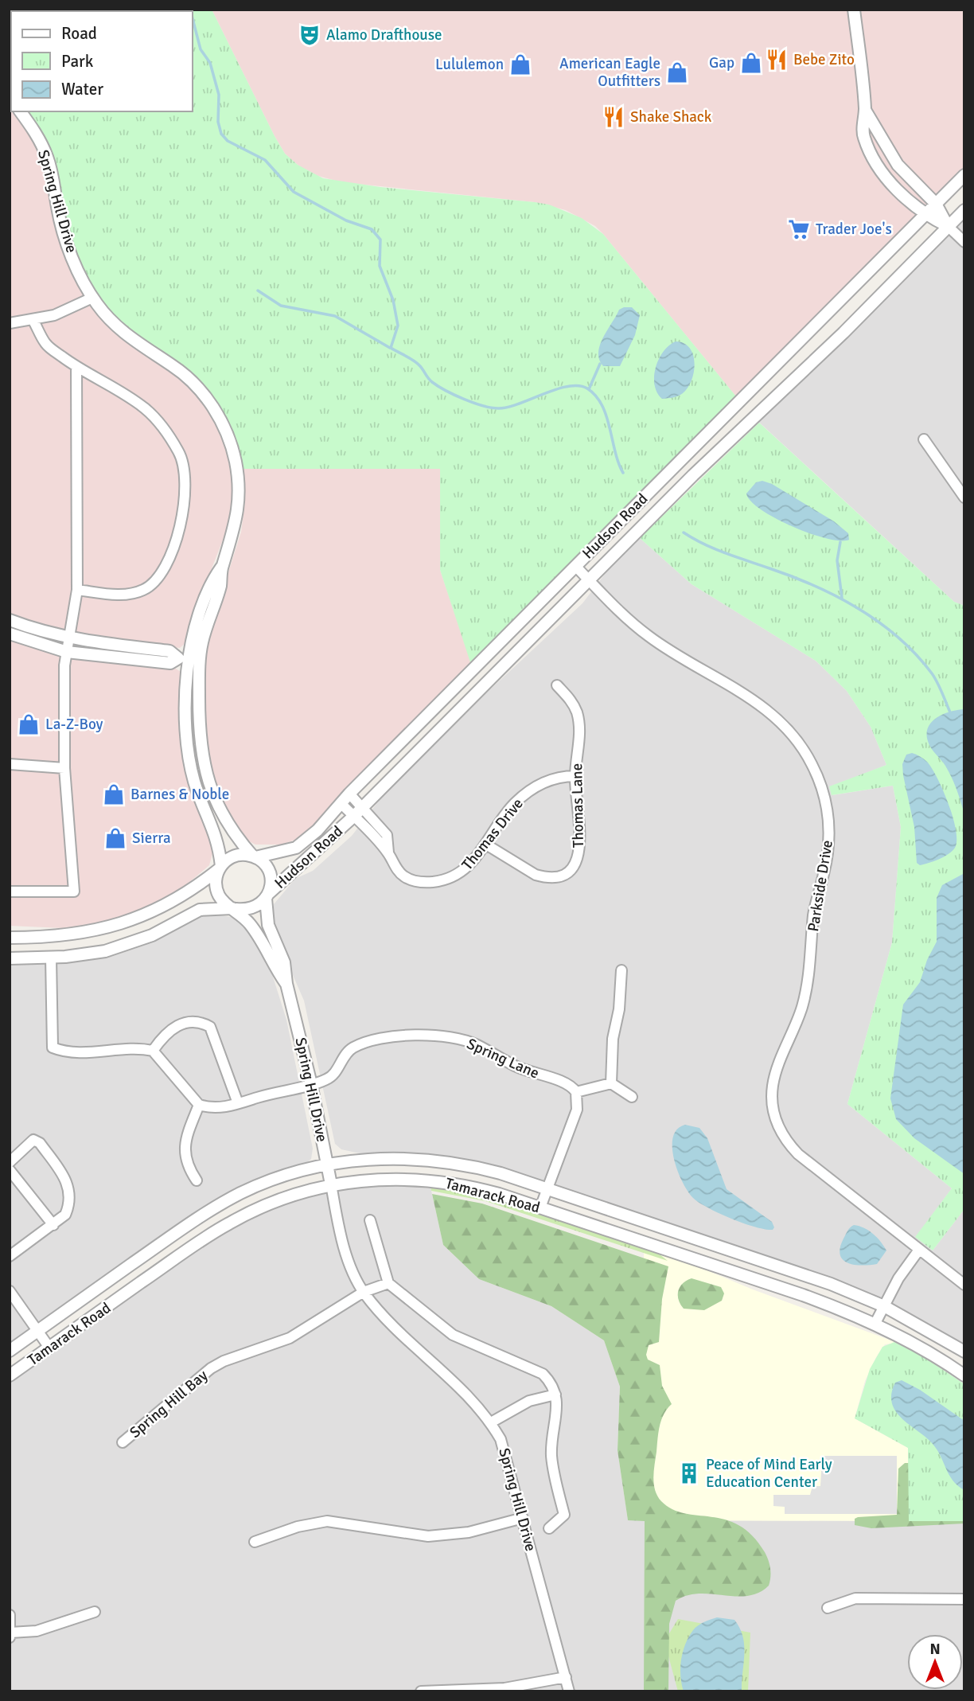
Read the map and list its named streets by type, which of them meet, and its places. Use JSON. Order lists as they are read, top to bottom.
{
  "streets": {
    "street": [
      "Spring Hill Drive",
      "Hudson Road",
      "Thomas Lane",
      "Thomas Drive",
      "Parkside Drive",
      "Spring Lane",
      "Tamarack Road",
      "Spring Hill Bay"
    ]
  },
  "crossings": [
    ["Spring Hill Drive", "Hudson Road"],
    ["Spring Hill Drive", "Spring Lane"],
    ["Spring Hill Drive", "Tamarack Road"],
    ["Spring Hill Drive", "Spring Hill Bay"],
    ["Hudson Road", "Thomas Drive"],
    ["Hudson Road", "Parkside Drive"],
    ["Thomas Lane", "Thomas Drive"]
  ],
  "places": {
    "theatre": ["Alamo Drafthouse"],
    "restaurant": ["Bebe Zito", "Shake Shack"],
    "shop": [
      "Gap",
      "Lululemon",
      "American Eagle Outfitters",
      "La-Z-Boy",
      "Barnes & Noble",
      "Sierra"
    ],
    "supermarket": ["Trader Joe's"],
    "building": ["Peace of Mind Early Education Center"]
  },
  "legend": ["Road", "Park", "Water"],
  "north": "top"
}
